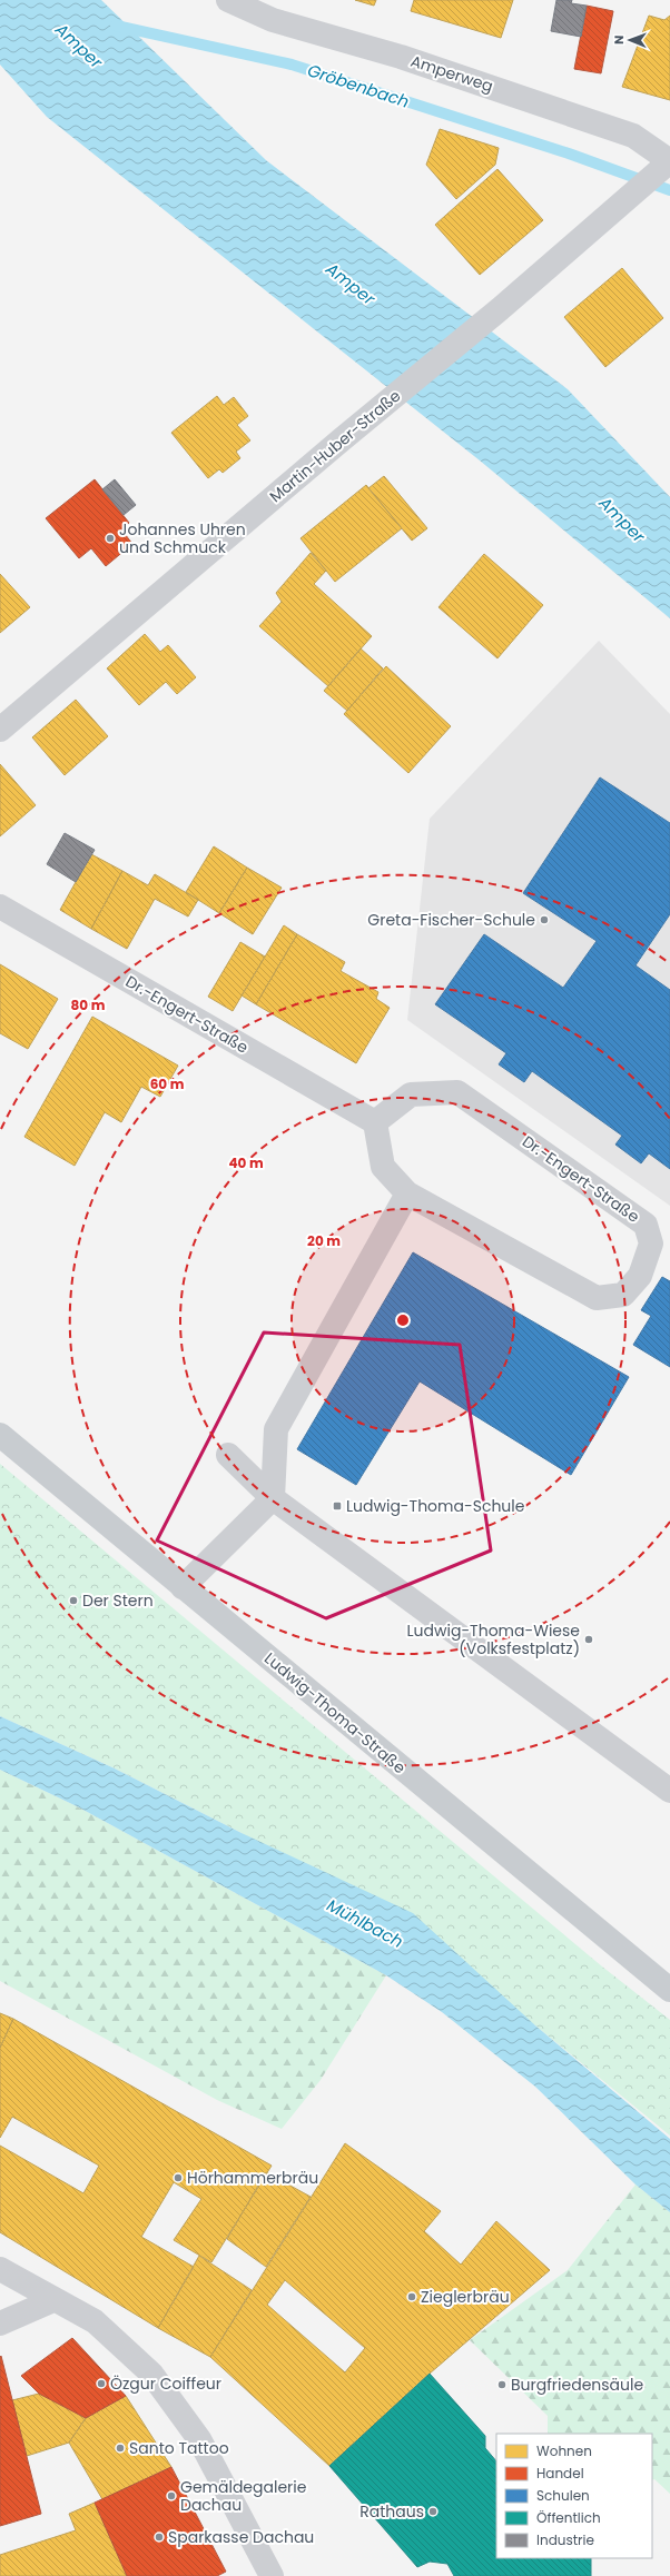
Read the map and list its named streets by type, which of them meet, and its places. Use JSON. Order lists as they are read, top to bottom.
{
  "streets": {
    "main road": ["Ludwig-Thoma-Straße"],
    "street": ["Amperweg", "Martin-Huber-Straße", "Dr.-Engert-Straße"]
  },
  "crossings": [
    ["Amperweg", "Martin-Huber-Straße"]
  ],
  "water": ["Amper", "Gröbenbach", "Mühlbach"],
  "places": {
    "other": [
      "Johannes Uhren und Schmuck",
      "Greta-Fischer-Schule",
      "Der Stern",
      "Ludwig-Thoma-Wiese (Volksfestplatz)",
      "Hörhammerbräu",
      "Zieglerbräu",
      "Özgur Coiffeur",
      "Burgfriedensäule",
      "Santo Tattoo",
      "Gemäldegalerie Dachau",
      "Rathaus",
      "Sparkasse Dachau"
    ],
    "transit": ["Ludwig-Thoma-Schule"]
  },
  "legend": [
    "Wohnen",
    "Handel",
    "Schulen",
    "Öffentlich",
    "Industrie"
  ],
  "north": "left",
  "rings": [
    "80 m",
    "60 m",
    "40 m",
    "20 m"
  ]
}
